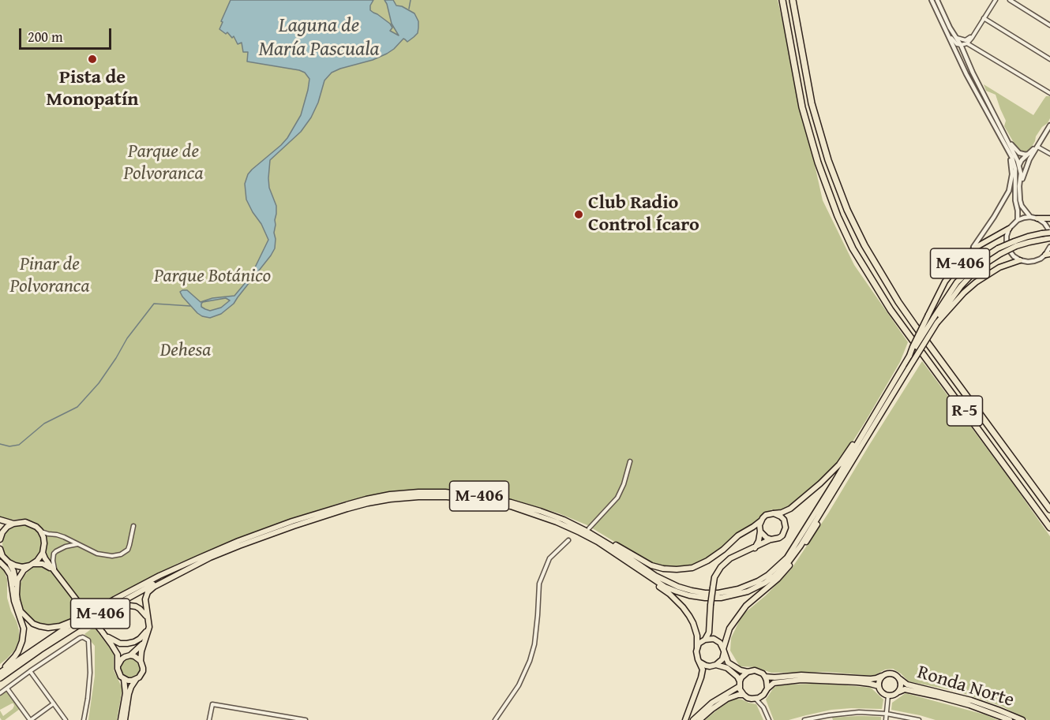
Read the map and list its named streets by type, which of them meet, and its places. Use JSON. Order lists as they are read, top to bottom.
{
  "streets": {
    "highway": ["R-5"],
    "main road": ["M-406", "Ronda Norte"]
  },
  "water": ["Laguna de María Pascuala"],
  "parks": [
    "Parque de Polvoranca",
    "Pinar de Polvoranca",
    "Parque Botánico",
    "Dehesa"
  ],
  "places": ["Pista de Monopatín", "Club Radio Control Ícaro"],
  "scale_bar": "200 m"
}
